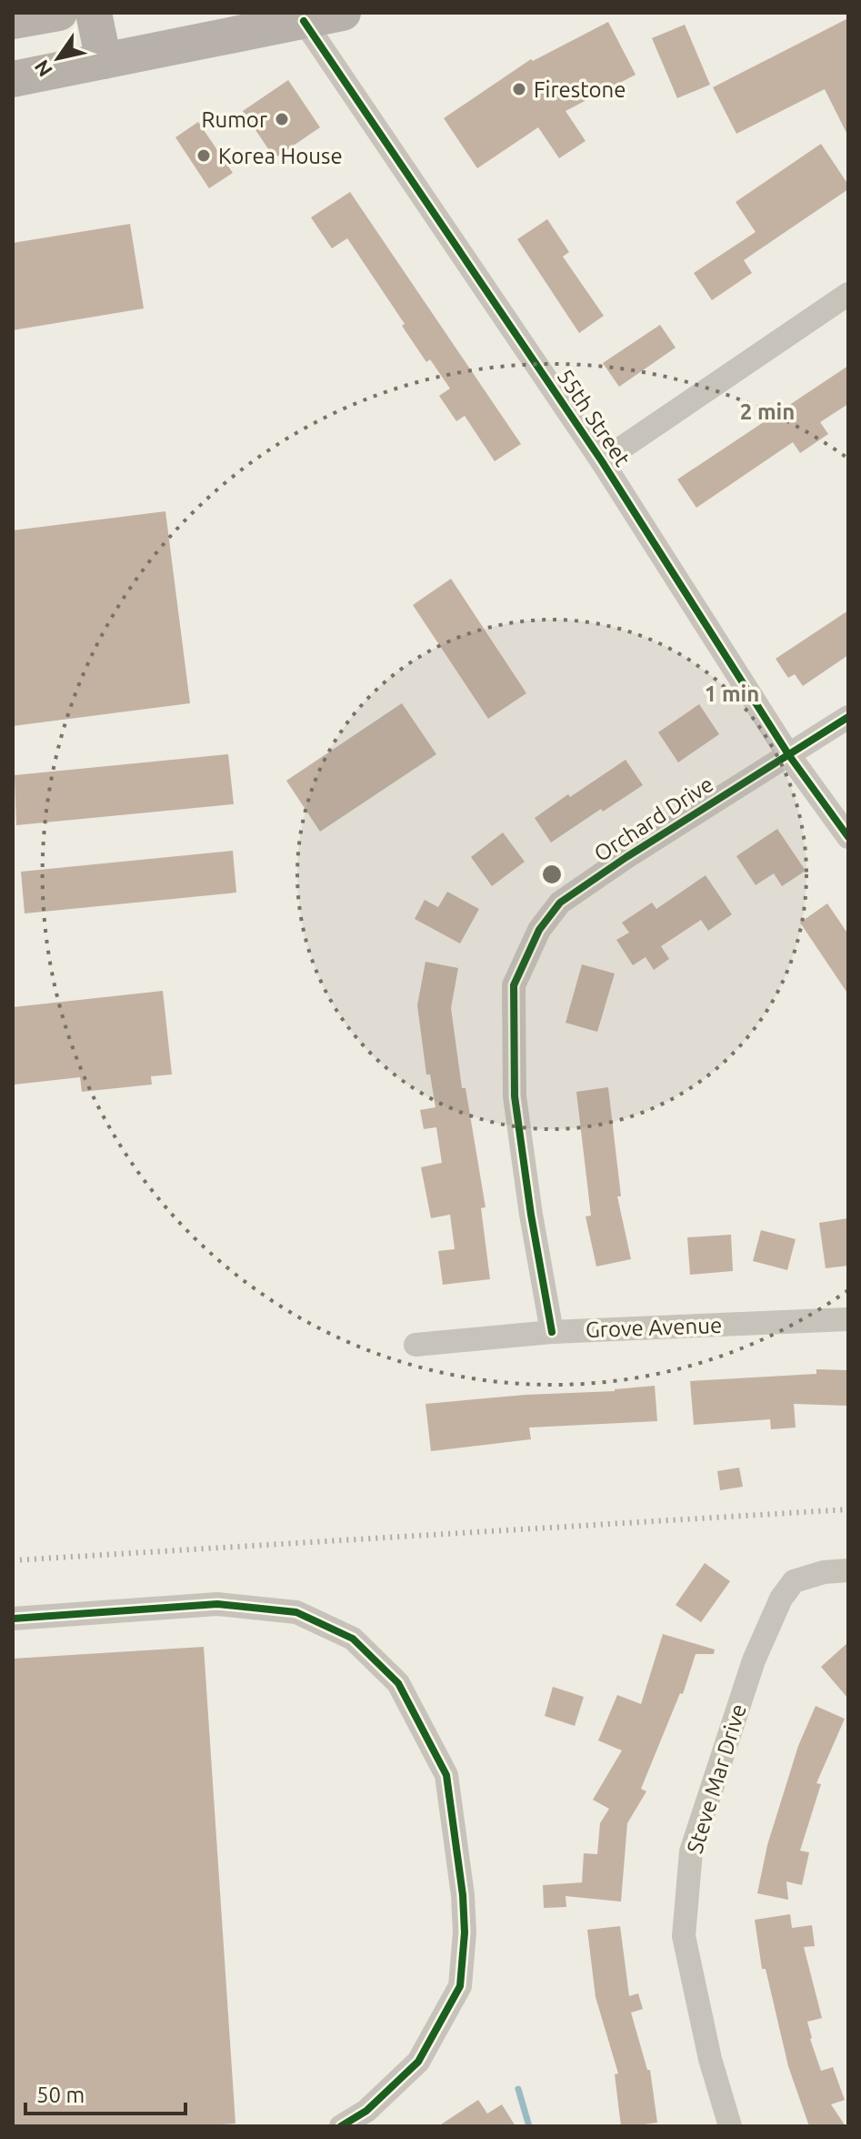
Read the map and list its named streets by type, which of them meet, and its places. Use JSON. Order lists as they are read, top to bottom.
{
  "streets": {
    "street": [
      "55th Street",
      "Orchard Drive",
      "Grove Avenue",
      "Steve Mar Drive"
    ]
  },
  "crossings": [
    ["55th Street", "Orchard Drive"],
    ["Orchard Drive", "Grove Avenue"]
  ],
  "places": ["Firestone", "Rumor", "Korea House"],
  "scale_bar": "50 m",
  "north": "bottom left",
  "rings": ["2 min", "1 min"]
}
